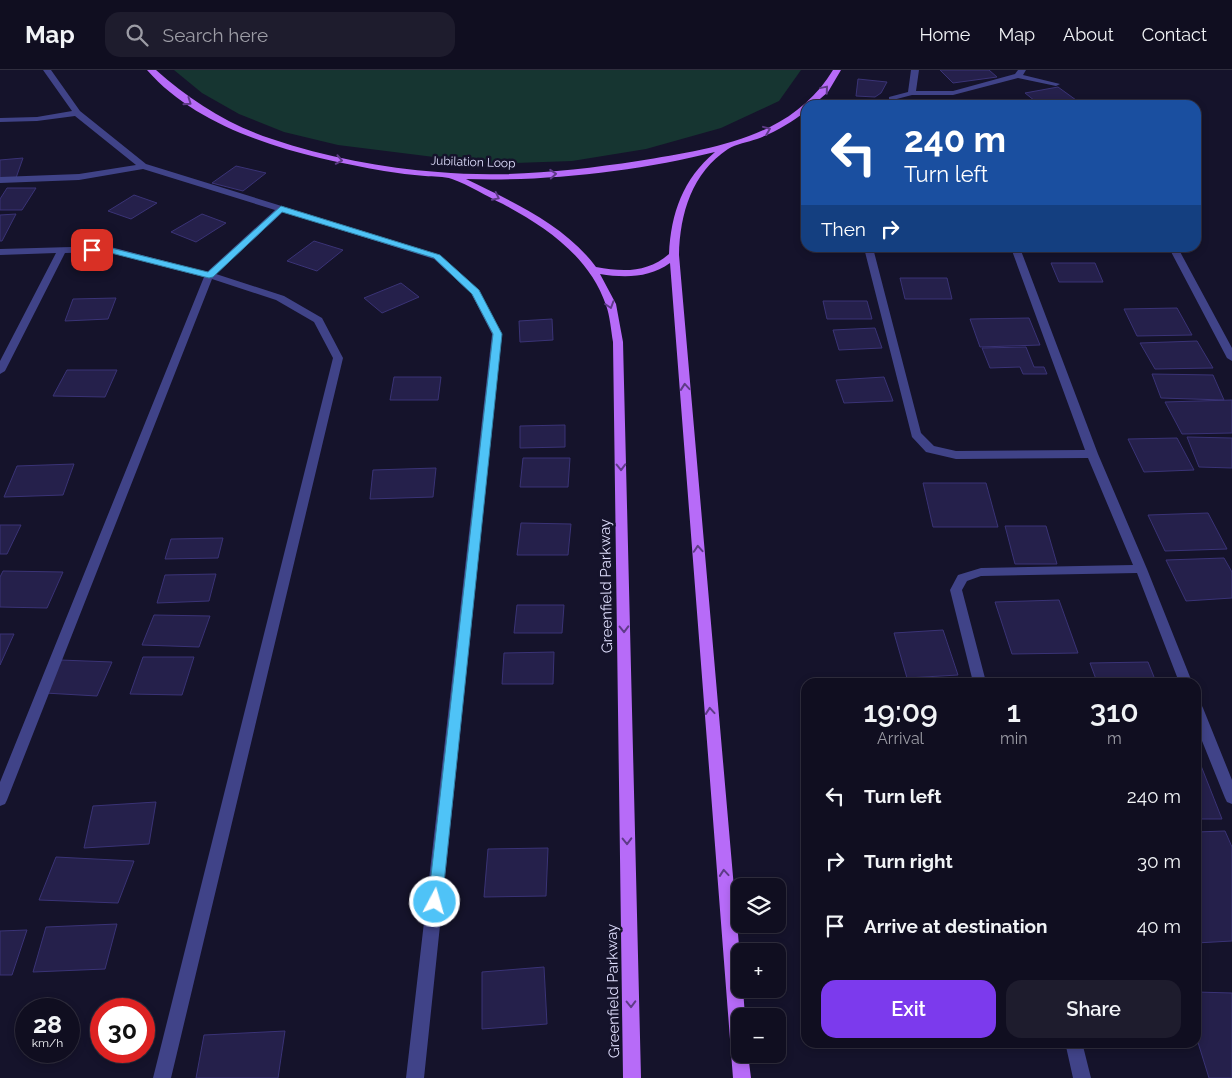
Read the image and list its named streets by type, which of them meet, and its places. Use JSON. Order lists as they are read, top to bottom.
{
  "streets": {
    "main road": ["Jubilation Loop", "Greenfield Parkway"]
  },
  "crossings": [
    ["Jubilation Loop", "Greenfield Parkway"]
  ],
  "one_way": ["Jubilation Loop"],
  "page": {
    "header": "Map",
    "search": "Search here",
    "nav": [
      "Home",
      "Map",
      "About",
      "Contact"
    ],
    "turn": ["240 m", "Turn left"],
    "then": "Then",
    "eta": [
      "19:09",
      "Arrival",
      "1",
      "min",
      "310",
      "m"
    ],
    "list": [
      {
        "name": "Turn left",
        "value": "240 m"
      },
      {
        "name": "Turn right",
        "value": "30 m"
      },
      {
        "name": "Arrive at destination",
        "value": "40 m"
      }
    ],
    "map_buttons": ["+", "−"],
    "buttons": ["Exit", "Share"],
    "speed": "28 km/h",
    "limit": "30"
  }
}
